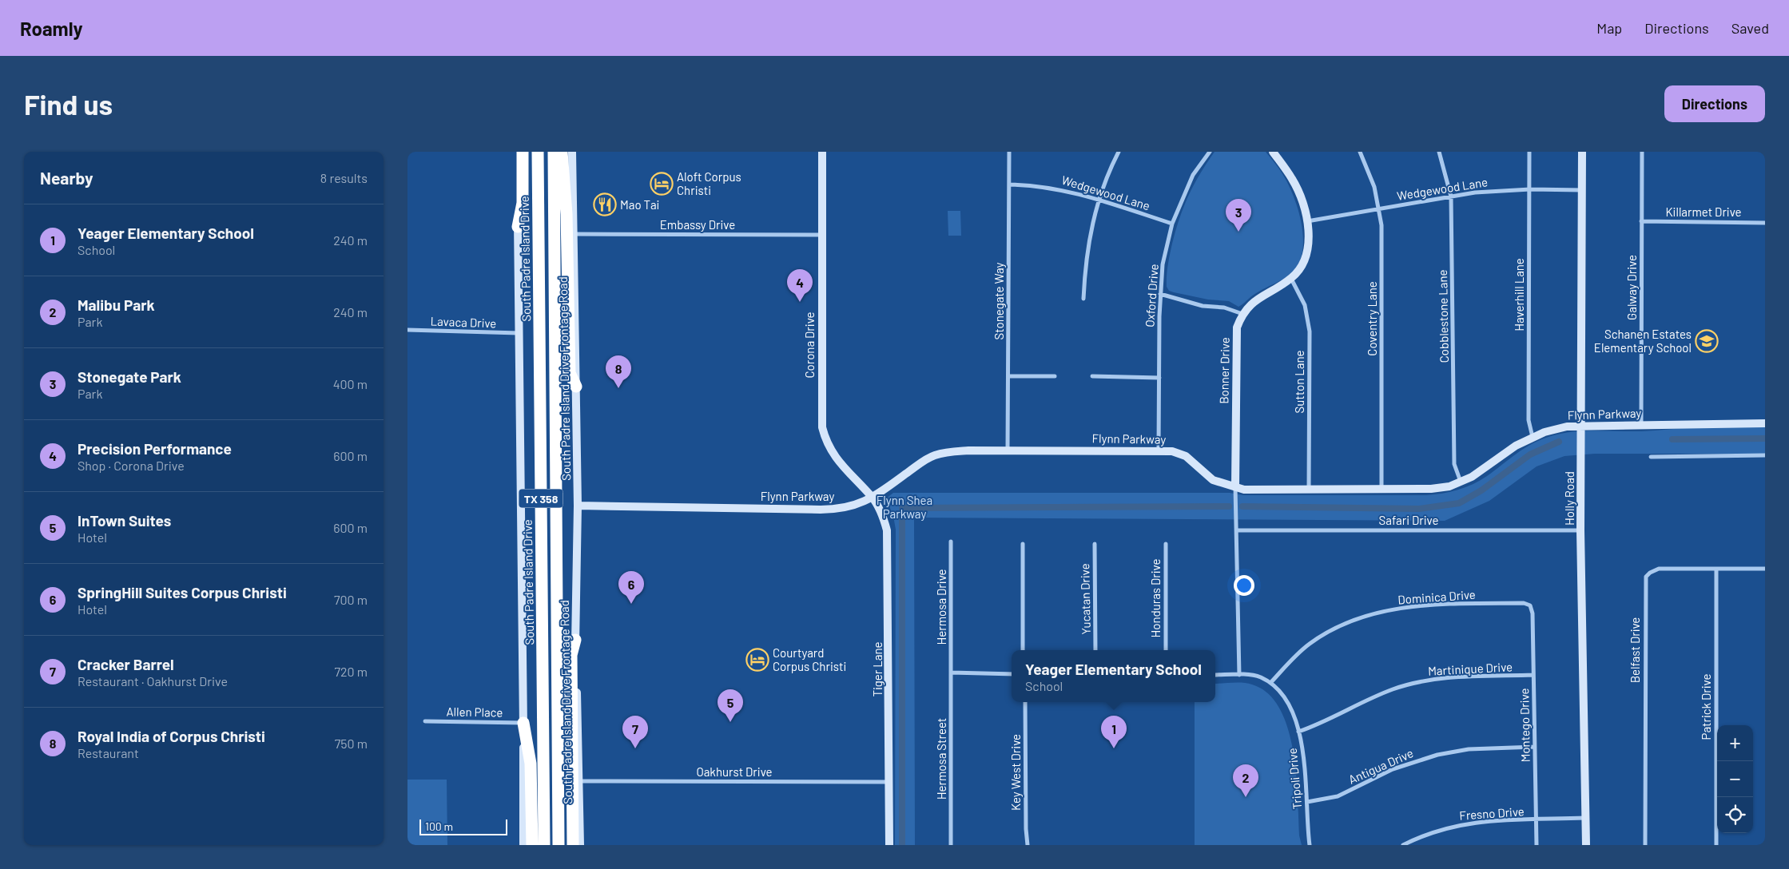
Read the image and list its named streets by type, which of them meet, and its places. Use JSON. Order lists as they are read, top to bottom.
{
  "streets": {
    "highway": ["South Padre Island Drive", "TX 358"],
    "street": [
      "Wedgewood Lane",
      "Killarmet Drive",
      "Embassy Drive",
      "Galway Drive",
      "Haverhill Lane",
      "Oxford Drive",
      "Stonegate Way",
      "Cobblestone Lane",
      "Coventry Lane",
      "Lavaca Drive",
      "Corona Drive",
      "Bonner Drive",
      "South Padre Island Drive Frontage Road",
      "Sutton Lane",
      "Flynn Parkway",
      "Holly Road",
      "Safari Drive",
      "Dominica Drive",
      "Honduras Drive",
      "Yucatan Drive",
      "Hermosa Drive",
      "Belfast Drive",
      "Martinique Drive",
      "Tiger Lane",
      "Patrick Drive",
      "Allen Place",
      "Montego Drive",
      "Hermosa Street",
      "Antigua Drive",
      "Oakhurst Drive",
      "Key West Drive",
      "Tripoli Drive",
      "Fresno Drive"
    ]
  },
  "crossings": [
    ["Wedgewood Lane", "Haverhill Lane"],
    ["Wedgewood Lane", "Oxford Drive"],
    ["Wedgewood Lane", "Stonegate Way"],
    ["Wedgewood Lane", "Cobblestone Lane"],
    ["Wedgewood Lane", "Coventry Lane"],
    ["Wedgewood Lane", "Bonner Drive"],
    ["Wedgewood Lane", "Holly Road"],
    ["Killarmet Drive", "Galway Drive"],
    ["Embassy Drive", "Corona Drive"],
    ["Embassy Drive", "South Padre Island Drive Frontage Road"],
    ["Galway Drive", "Flynn Parkway"],
    ["Haverhill Lane", "Flynn Parkway"],
    ["Oxford Drive", "Flynn Parkway"],
    ["Stonegate Way", "Flynn Parkway"],
    ["Cobblestone Lane", "Flynn Parkway"],
    ["Coventry Lane", "Flynn Parkway"],
    ["Corona Drive", "Flynn Parkway"],
    ["Corona Drive", "Tiger Lane"],
    ["Bonner Drive", "Sutton Lane"],
    ["Bonner Drive", "Flynn Parkway"],
    ["South Padre Island Drive Frontage Road", "Flynn Parkway"],
    ["South Padre Island Drive Frontage Road", "Oakhurst Drive"],
    ["Sutton Lane", "Flynn Parkway"],
    ["Flynn Parkway", "Holly Road"],
    ["Flynn Parkway", "Tiger Lane"],
    ["Holly Road", "Safari Drive"],
    ["Holly Road", "Fresno Drive"],
    ["Dominica Drive", "Montego Drive"],
    ["Dominica Drive", "Tripoli Drive"],
    ["Hermosa Drive", "Hermosa Street"],
    ["Belfast Drive", "Patrick Drive"],
    ["Martinique Drive", "Montego Drive"],
    ["Martinique Drive", "Tripoli Drive"],
    ["Tiger Lane", "Oakhurst Drive"],
    ["Montego Drive", "Antigua Drive"],
    ["Montego Drive", "Fresno Drive"],
    ["Antigua Drive", "Tripoli Drive"]
  ],
  "parks": ["Flynn Shea Parkway"],
  "places": {
    "hotel": ["Aloft Corpus Christi", "Courtyard Corpus Christi"],
    "restaurant": ["Mao Tai"],
    "school or university": ["Schanen Estates Elementary School"]
  },
  "scale_bar": "100 m",
  "page": {
    "header": "Roamly",
    "nav": ["Map", "Directions", "Saved"],
    "buttons": "Directions",
    "title": "Find us",
    "heading": ["Nearby", "8 results"],
    "pins": [
      "3",
      "4",
      "8",
      "6",
      "5",
      "1",
      "7",
      "2"
    ],
    "list": [
      {
        "mark": "1",
        "name": "Yeager Elementary School",
        "note": "School",
        "value": "240 m"
      },
      {
        "mark": "2",
        "name": "Malibu Park",
        "note": "Park",
        "value": "240 m"
      },
      {
        "mark": "3",
        "name": "Stonegate Park",
        "note": "Park",
        "value": "400 m"
      },
      {
        "mark": "4",
        "name": "Precision Performance",
        "note": "Shop · Corona Drive",
        "value": "600 m"
      },
      {
        "mark": "5",
        "name": "InTown Suites",
        "note": "Hotel",
        "value": "600 m"
      },
      {
        "mark": "6",
        "name": "SpringHill Suites Corpus Christi",
        "note": "Hotel",
        "value": "700 m"
      },
      {
        "mark": "7",
        "name": "Cracker Barrel",
        "note": "Restaurant · Oakhurst Drive",
        "value": "720 m"
      },
      {
        "mark": "8",
        "name": "Royal India of Corpus Christi",
        "note": "Restaurant",
        "value": "750 m"
      }
    ],
    "popup": ["Yeager Elementary School", "School"],
    "map_buttons": ["+", "−"],
    "scale": "100 m"
  }
}
